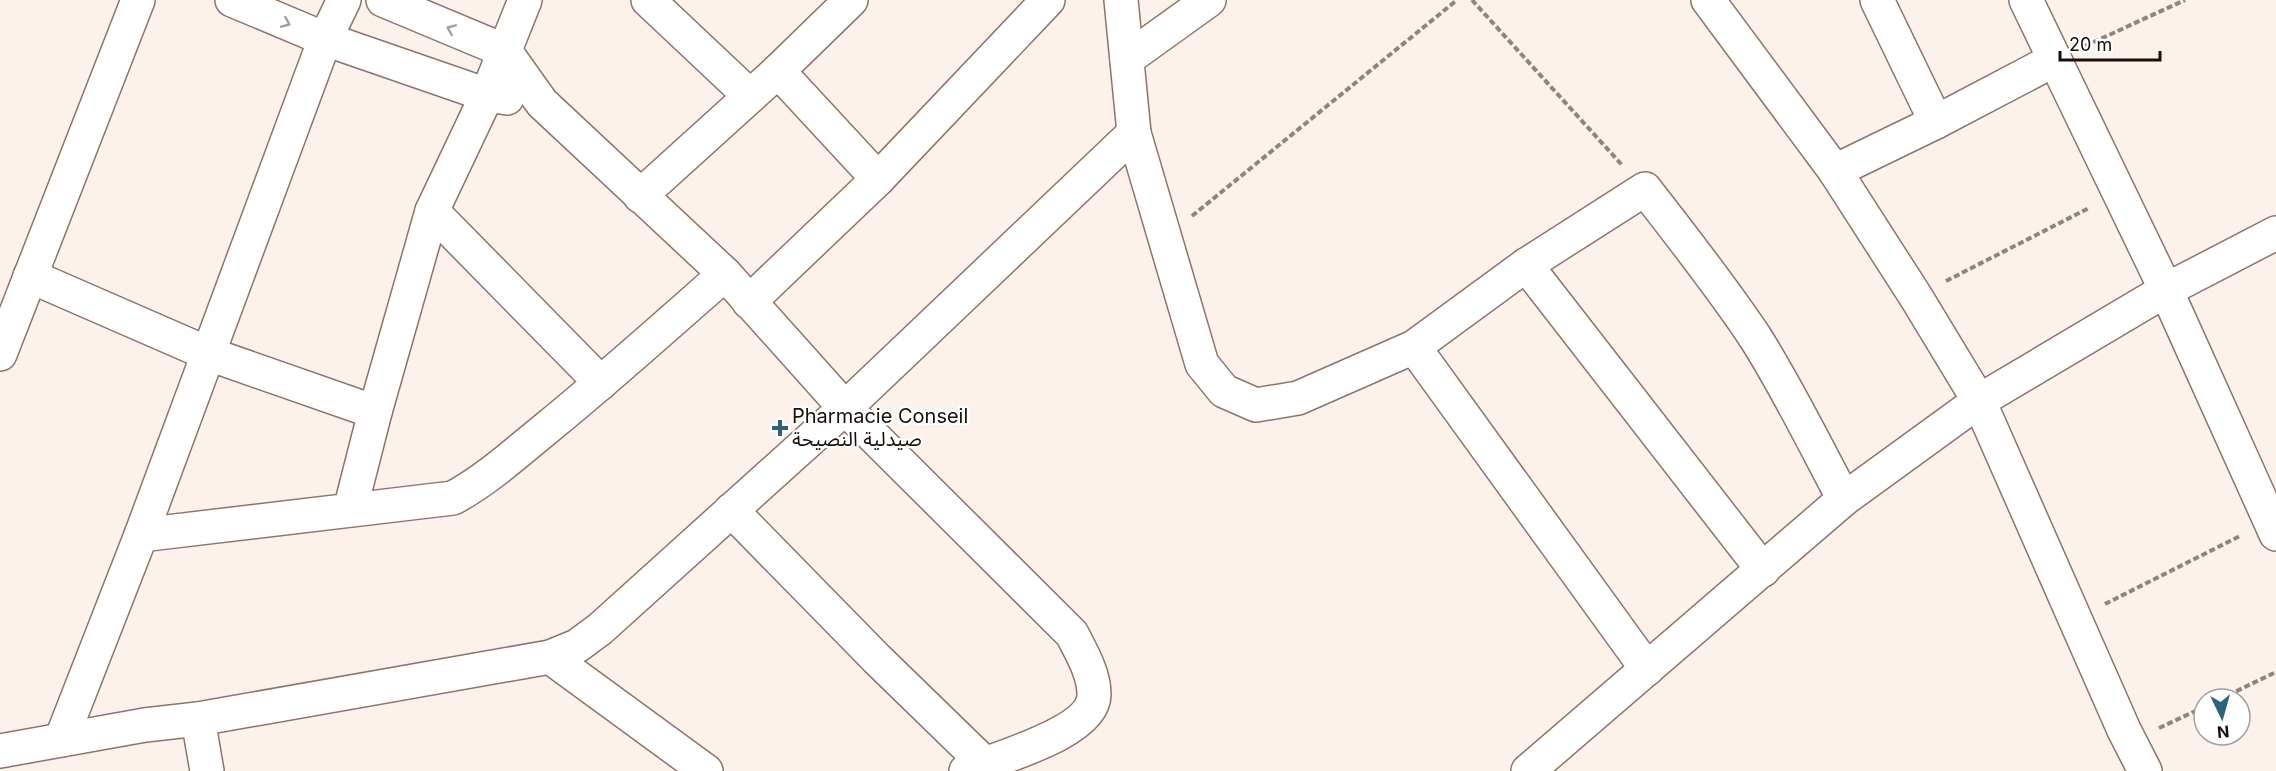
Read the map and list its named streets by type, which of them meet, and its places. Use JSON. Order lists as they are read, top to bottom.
{
  "places": {
    "health": ["Pharmacie Conseil صيدلية النصيحة"]
  },
  "scale_bar": "20 m",
  "north": "bottom"
}
